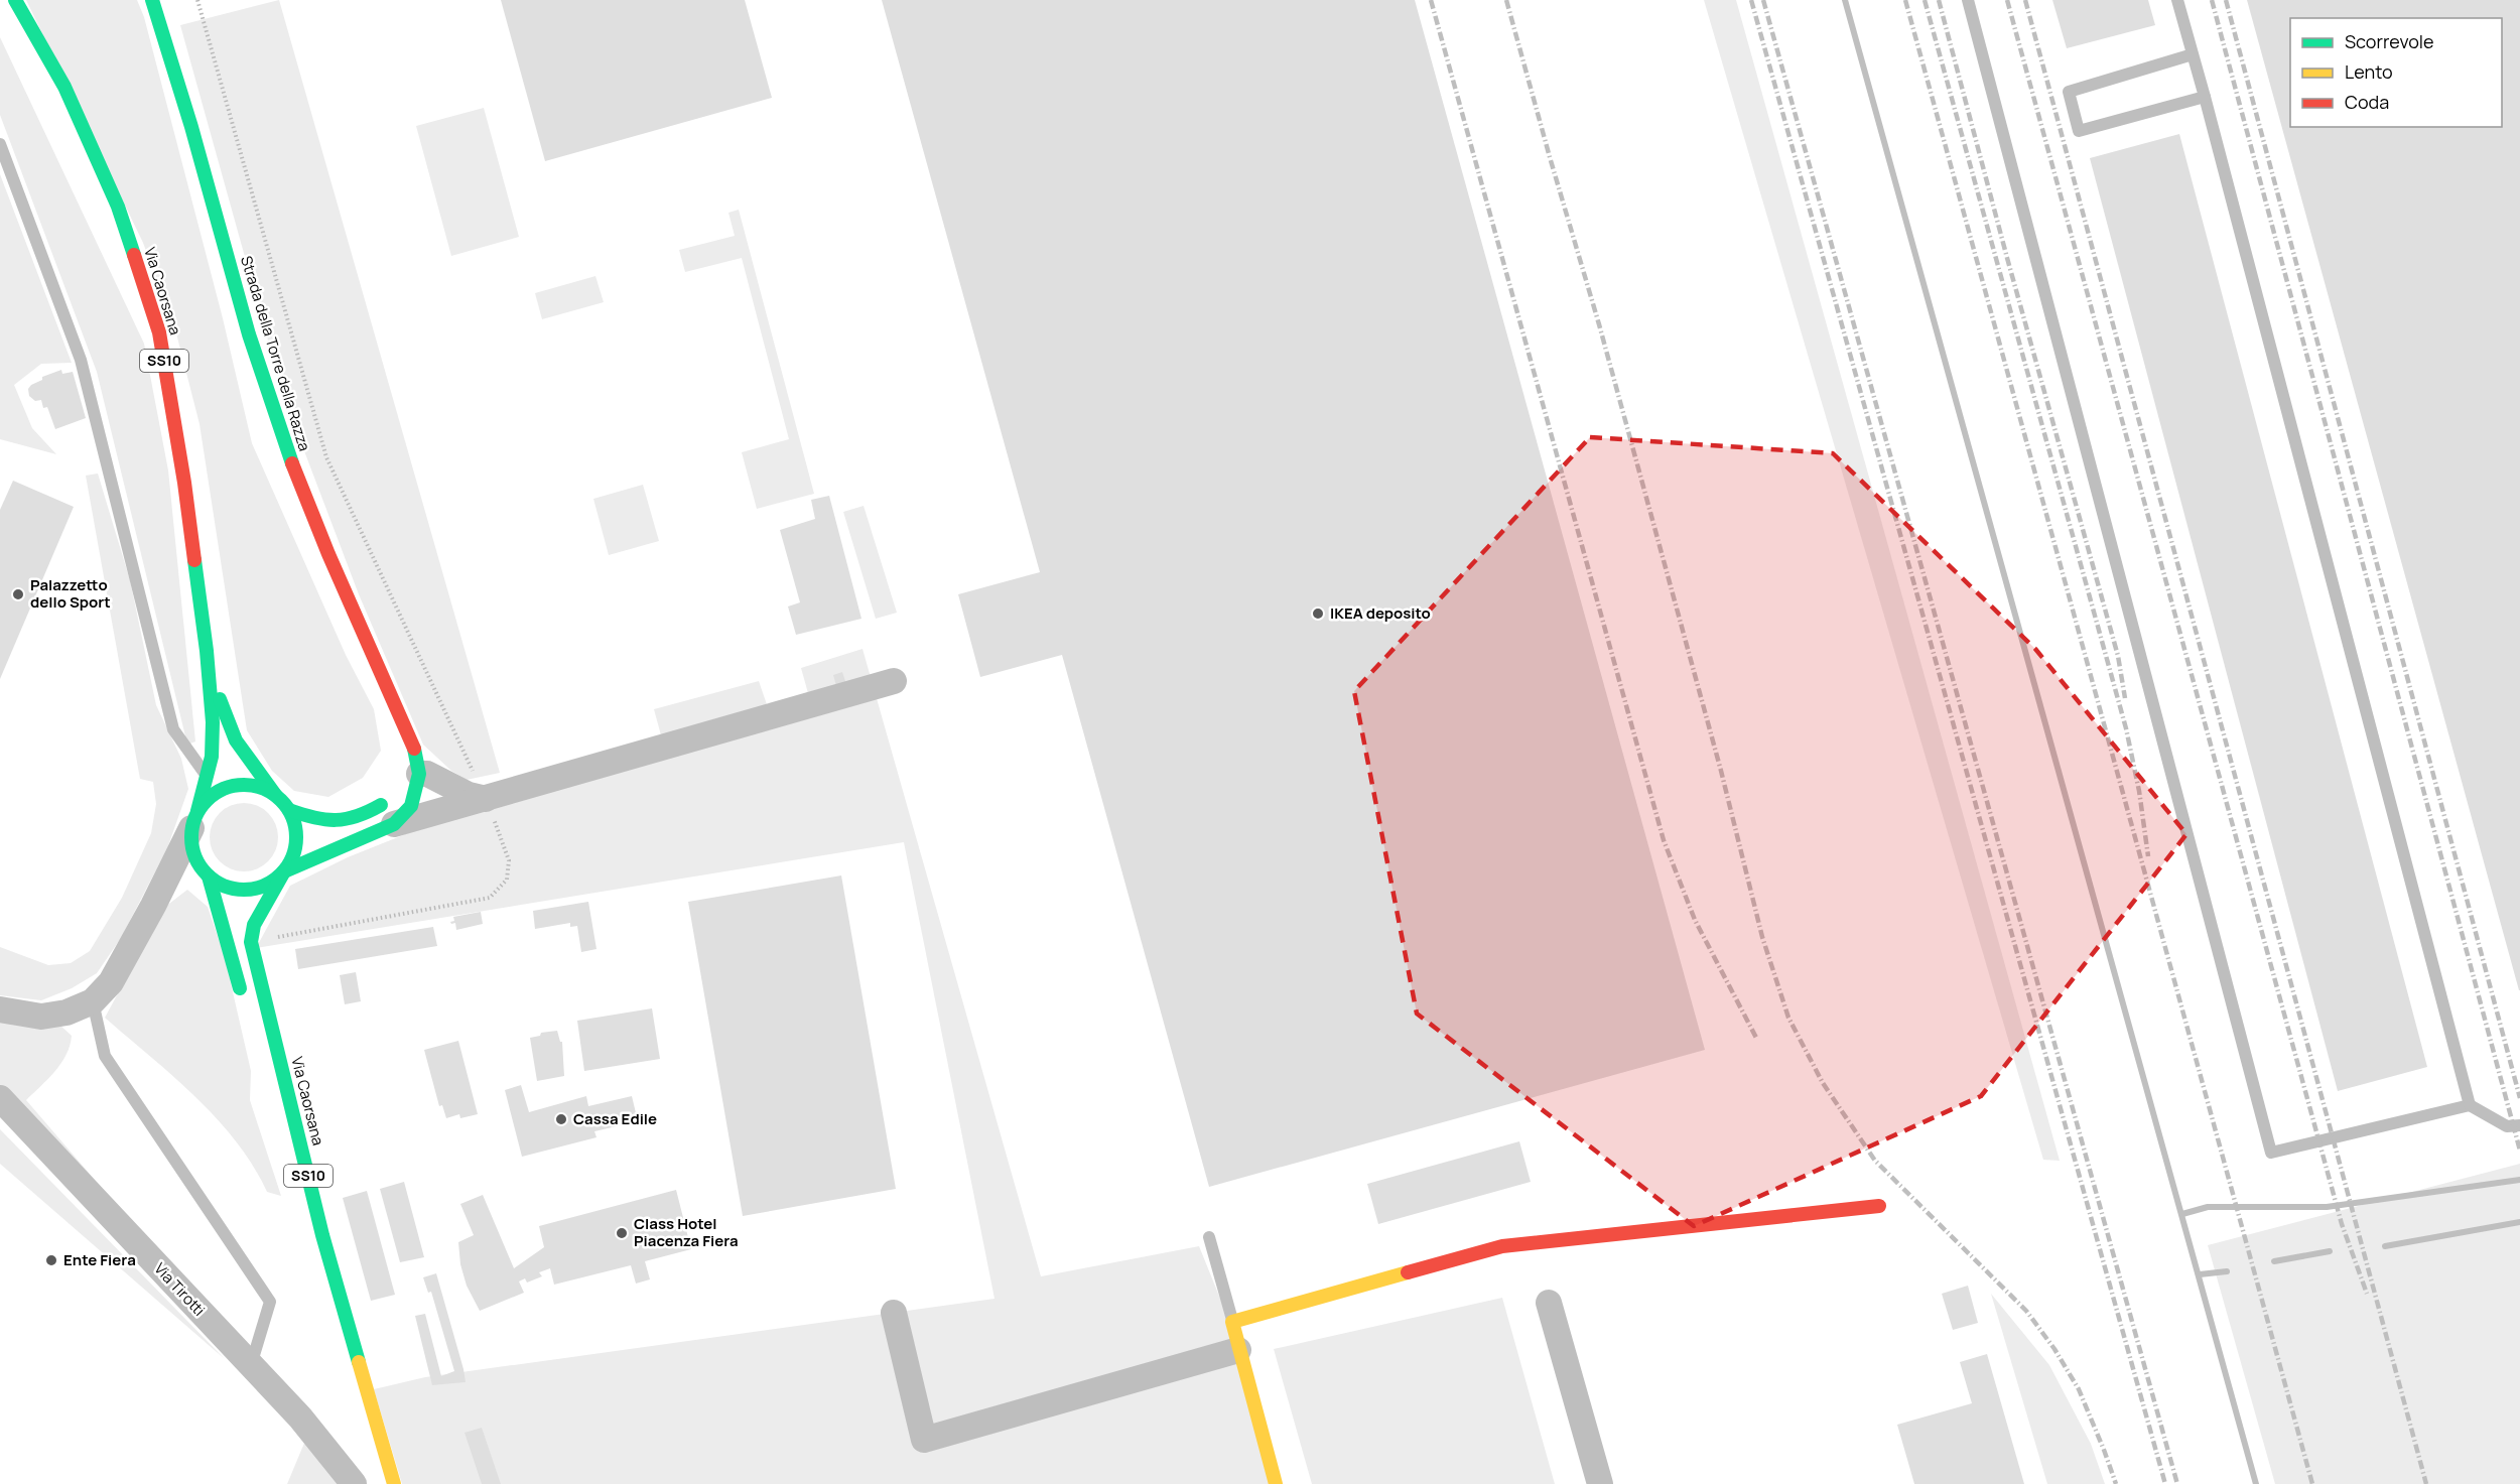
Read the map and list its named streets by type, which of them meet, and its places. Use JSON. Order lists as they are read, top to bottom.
{
  "streets": {
    "main road": ["Via Caorsana", "Strada della Torre della Razza", "SS10"],
    "street": ["Via Tirotti"]
  },
  "crossings": [
    ["Via Caorsana", "SS10"]
  ],
  "places": [
    "Palazzetto dello Sport",
    "IKEA deposito",
    "Cassa Edile",
    "Class Hotel Piacenza Fiera",
    "Ente Fiera"
  ],
  "legend": ["Scorrevole", "Lento", "Coda"]
}
